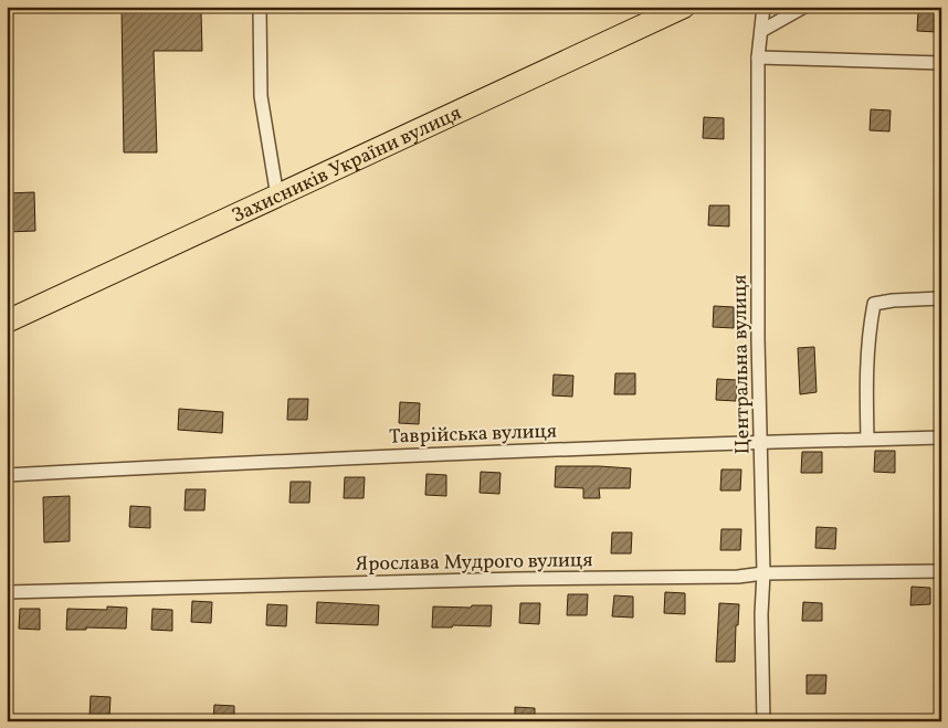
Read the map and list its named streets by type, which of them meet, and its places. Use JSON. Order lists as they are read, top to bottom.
{
  "streets": {
    "highway": ["Захисників України вулиця"],
    "street": ["Центральна вулиця", "Таврійська вулиця", "Ярослава Мудрого вулиця"]
  },
  "crossings": [
    ["Центральна вулиця", "Таврійська вулиця"],
    ["Центральна вулиця", "Ярослава Мудрого вулиця"]
  ]
}
